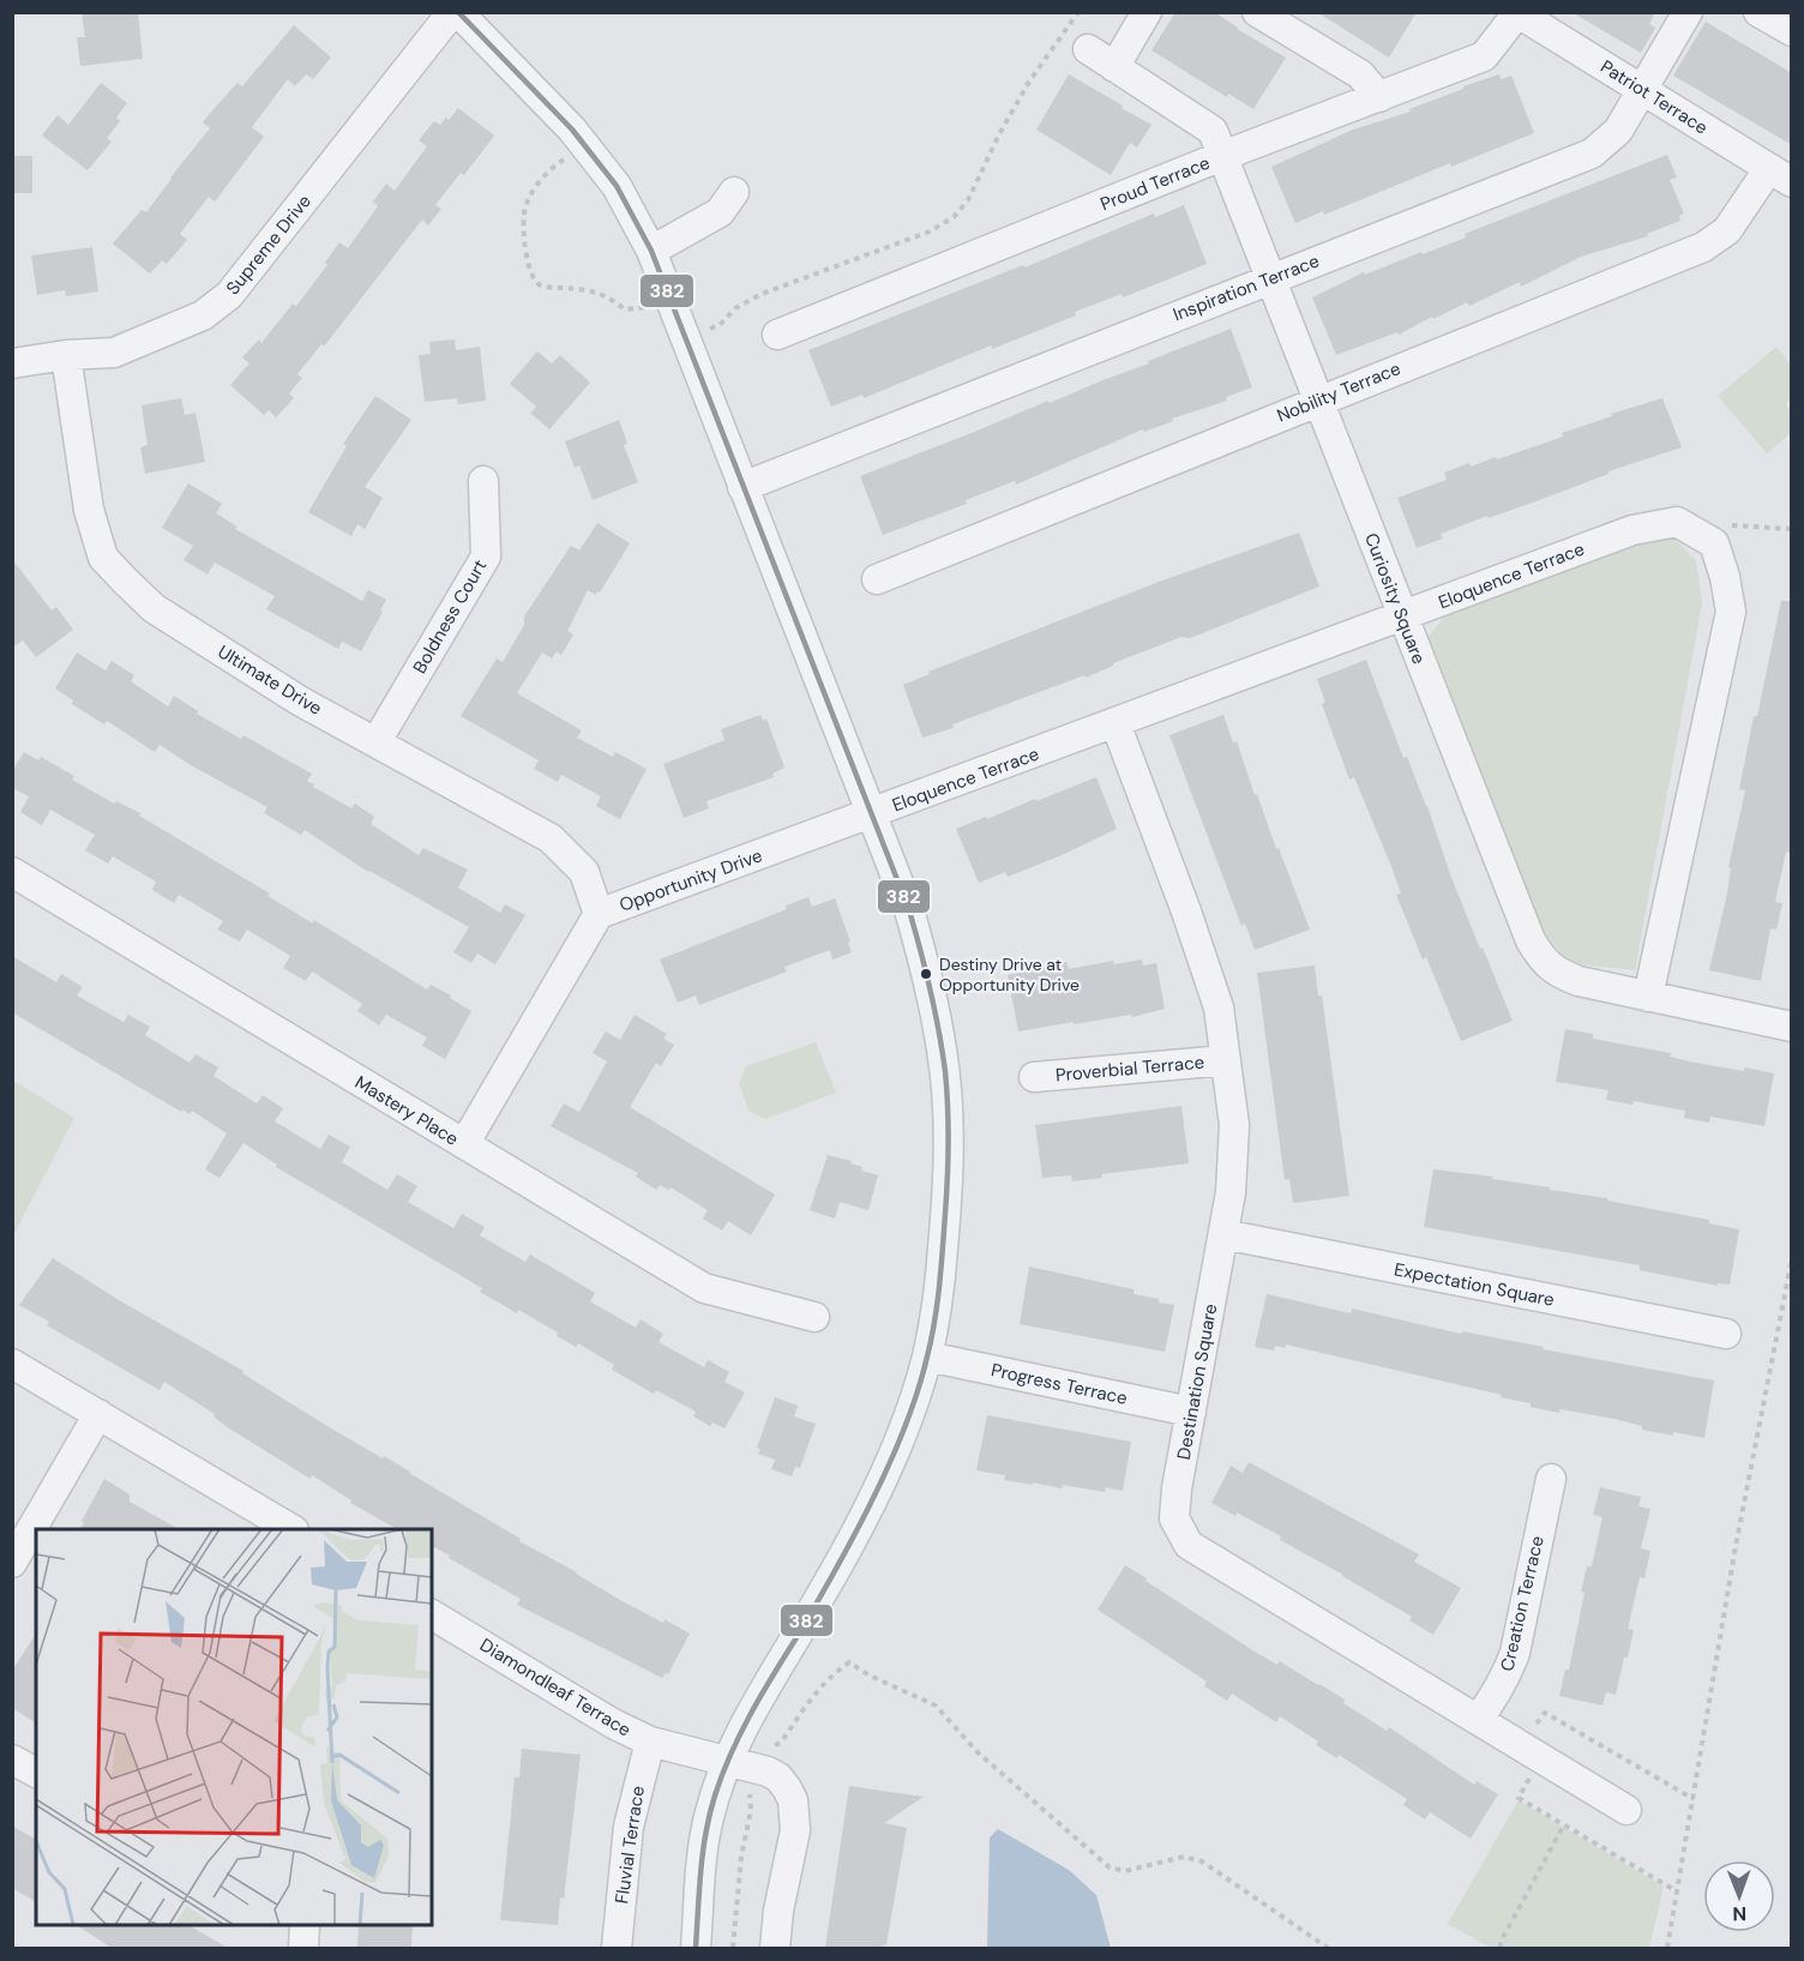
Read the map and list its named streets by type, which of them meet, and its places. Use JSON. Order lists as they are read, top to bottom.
{
  "streets": {
    "street": [
      "Patriot Terrace",
      "Proud Terrace",
      "Supreme Drive",
      "Inspiration Terrace",
      "Nobility Terrace",
      "Eloquence Terrace",
      "Curiosity Square",
      "Boldness Court",
      "Ultimate Drive",
      "Opportunity Drive",
      "Proverbial Terrace",
      "Mastery Place",
      "Expectation Square",
      "Destination Square",
      "Progress Terrace",
      "Creation Terrace",
      "Diamondleaf Terrace",
      "Fluvial Terrace"
    ]
  },
  "crossings": [
    ["Patriot Terrace", "Proud Terrace"],
    ["Patriot Terrace", "Inspiration Terrace"],
    ["Patriot Terrace", "Nobility Terrace"],
    ["Proud Terrace", "Curiosity Square"],
    ["Supreme Drive", "Ultimate Drive"],
    ["Inspiration Terrace", "Curiosity Square"],
    ["Nobility Terrace", "Curiosity Square"],
    ["Eloquence Terrace", "Curiosity Square"],
    ["Eloquence Terrace", "Opportunity Drive"],
    ["Eloquence Terrace", "Destination Square"],
    ["Boldness Court", "Ultimate Drive"],
    ["Ultimate Drive", "Opportunity Drive"],
    ["Opportunity Drive", "Mastery Place"],
    ["Proverbial Terrace", "Destination Square"],
    ["Expectation Square", "Destination Square"],
    ["Destination Square", "Progress Terrace"],
    ["Destination Square", "Creation Terrace"],
    ["Diamondleaf Terrace", "Fluvial Terrace"]
  ],
  "places": ["Destiny Drive at Opportunity Drive"],
  "lines": ["transit line 382"],
  "north": "bottom"
}
